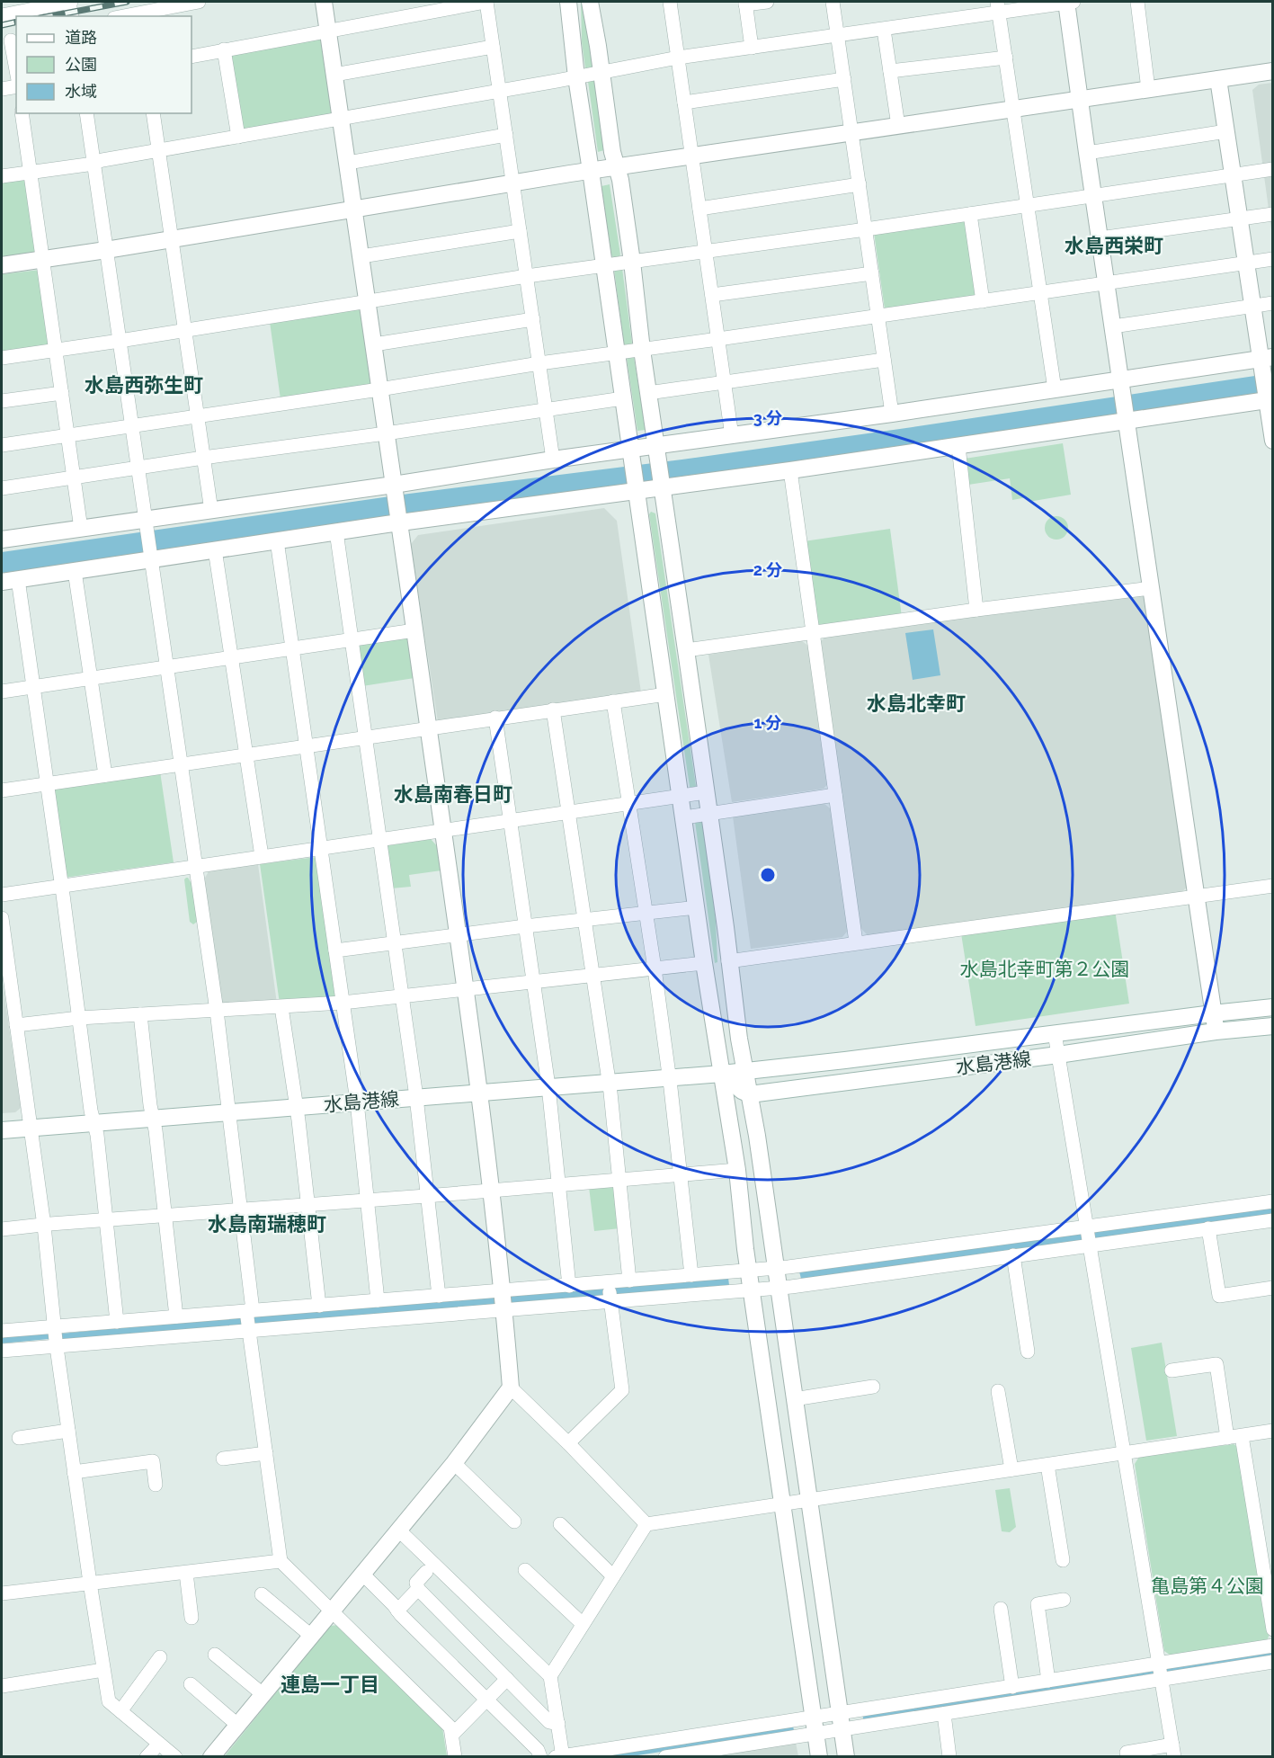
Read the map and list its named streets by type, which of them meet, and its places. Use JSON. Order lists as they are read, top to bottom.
{
  "streets": {
    "street": ["水島港線"]
  },
  "districts": [
    "水島西栄町",
    "水島西弥生町",
    "水島北幸町",
    "水島南春日町",
    "水島南瑞穂町",
    "連島一丁目"
  ],
  "parks": ["水島北幸町第２公園", "亀島第４公園"],
  "legend": ["道路", "公園", "水域"],
  "rings": ["3 分", "2 分", "1 分"]
}
